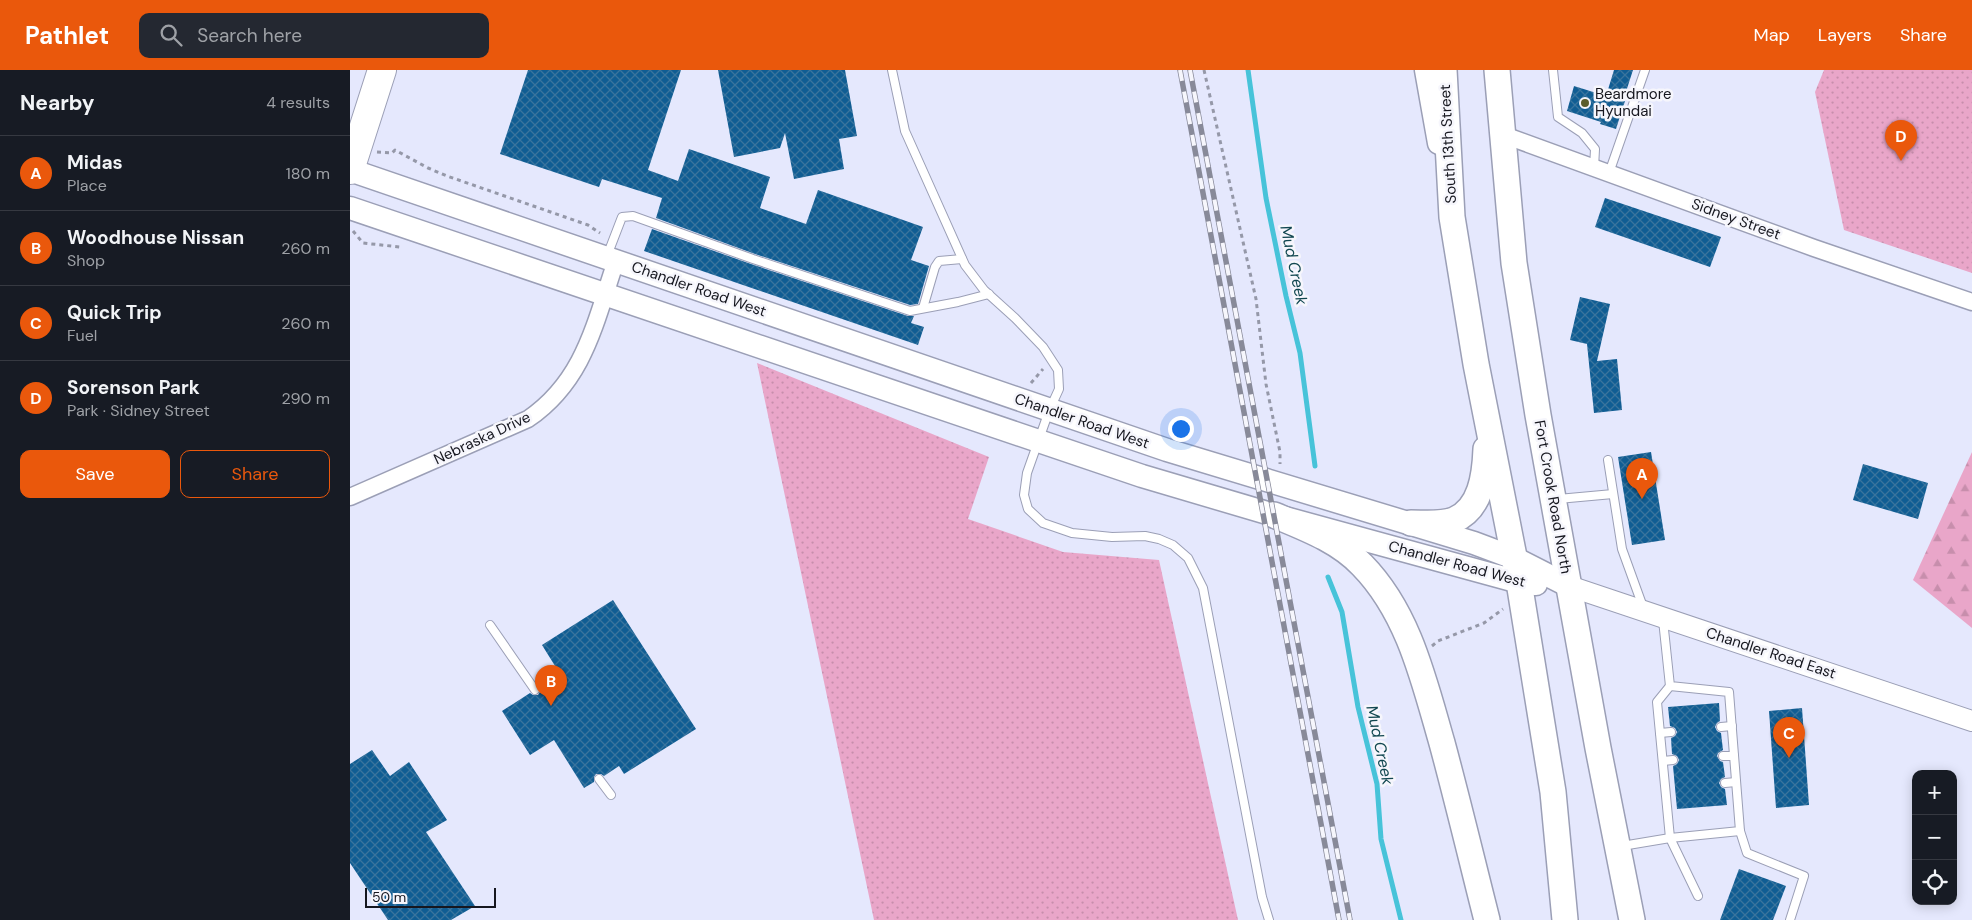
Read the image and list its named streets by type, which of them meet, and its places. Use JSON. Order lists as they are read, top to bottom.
{
  "streets": {
    "main road": ["South 13th Street", "Chandler Road West", "Fort Crook Road North"],
    "street": ["Sidney Street", "Nebraska Drive", "Chandler Road East"]
  },
  "crossings": [
    ["Sidney Street", "Fort Crook Road North"],
    ["Chandler Road West", "Nebraska Drive"],
    ["Chandler Road West", "Fort Crook Road North"],
    ["Chandler Road West", "Chandler Road East"],
    ["Fort Crook Road North", "Chandler Road East"]
  ],
  "water": ["Mud Creek"],
  "places": ["Beardmore Hyundai"],
  "scale_bar": "50 m",
  "page": {
    "header": "Pathlet",
    "search": "Search here",
    "nav": ["Map", "Layers", "Share"],
    "heading": ["Nearby", "4 results"],
    "pins": [
      "D",
      "A",
      "B",
      "C"
    ],
    "list": [
      {
        "mark": "A",
        "name": "Midas",
        "note": "Place",
        "value": "180 m"
      },
      {
        "mark": "B",
        "name": "Woodhouse Nissan",
        "note": "Shop",
        "value": "260 m"
      },
      {
        "mark": "C",
        "name": "Quick Trip",
        "note": "Fuel",
        "value": "260 m"
      },
      {
        "mark": "D",
        "name": "Sorenson Park",
        "note": "Park · Sidney Street",
        "value": "290 m"
      }
    ],
    "buttons": ["Save", "Share"],
    "map_buttons": ["+", "−"],
    "scale": "50 m"
  }
}
